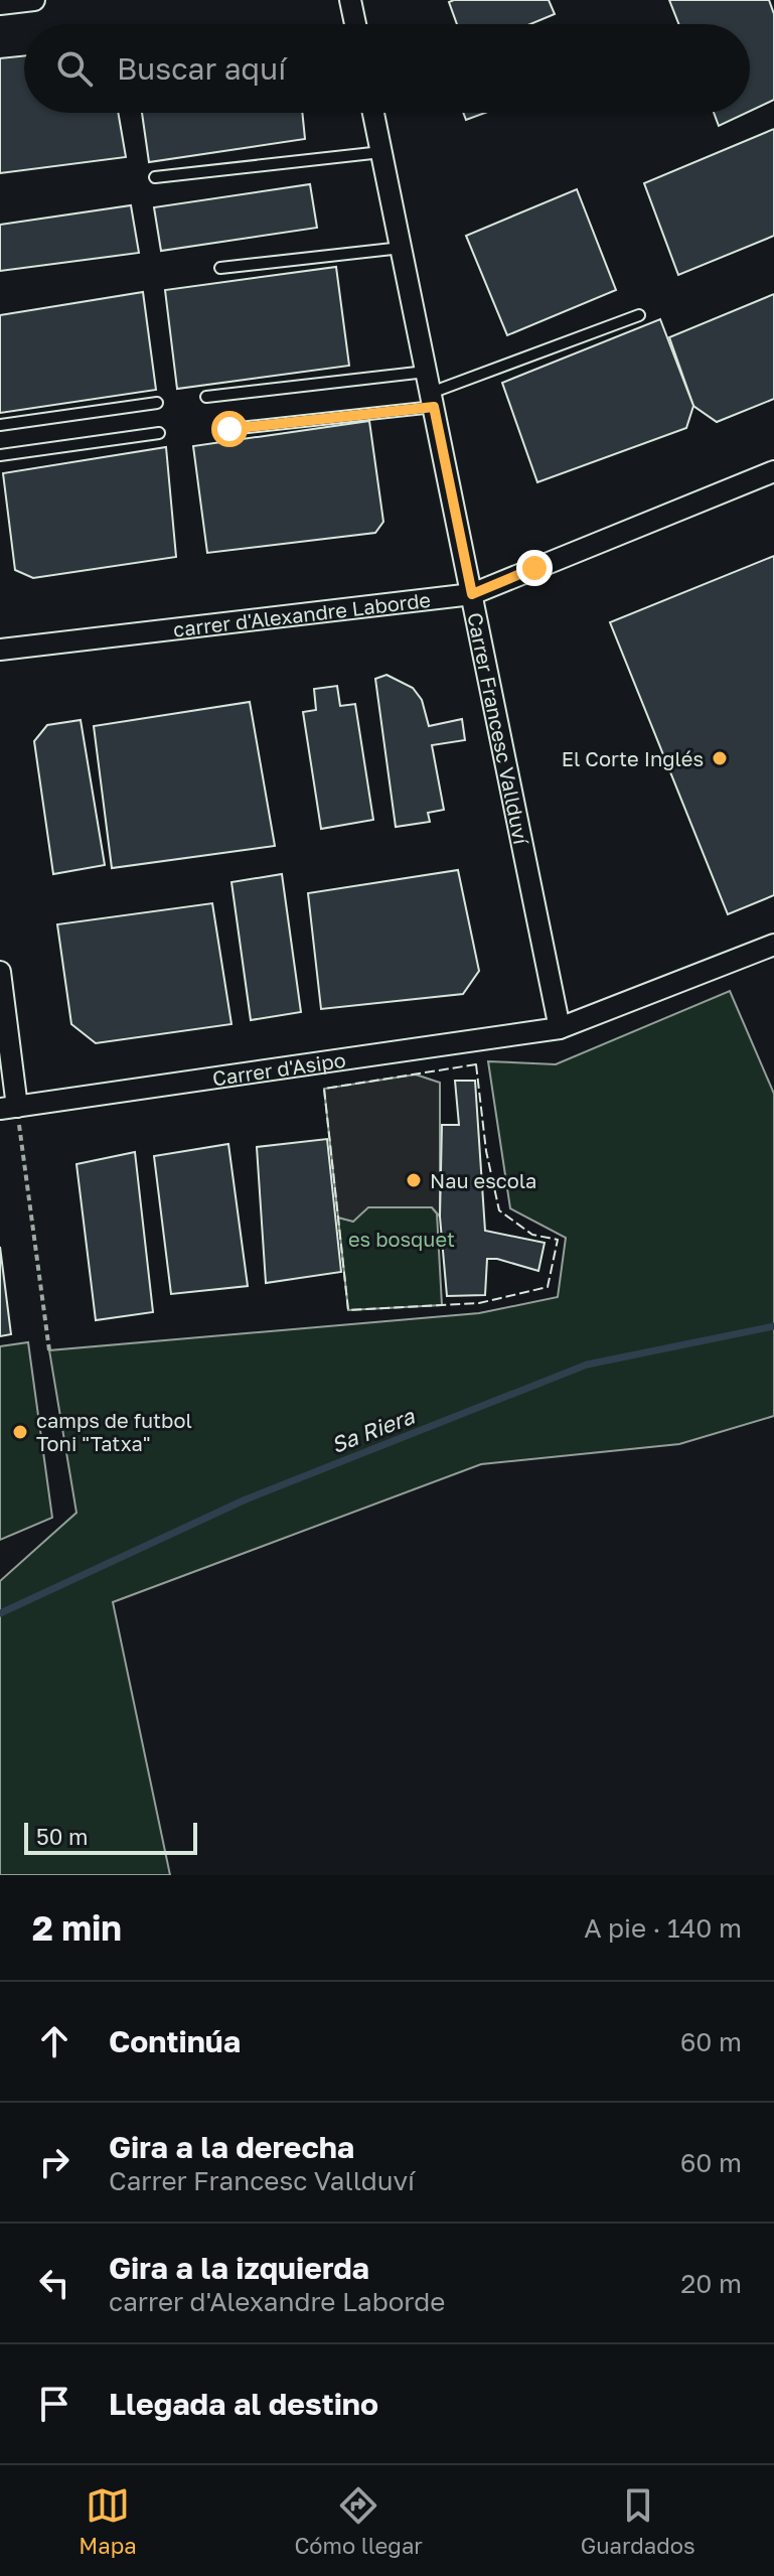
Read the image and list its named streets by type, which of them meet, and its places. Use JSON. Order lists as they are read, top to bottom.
{
  "streets": {
    "street": ["carrer d'Alexandre Laborde", "Carrer Francesc Vallduví", "Carrer d'Asipo"]
  },
  "crossings": [
    ["carrer d'Alexandre Laborde", "Carrer Francesc Vallduví"],
    ["Carrer Francesc Vallduví", "Carrer d'Asipo"]
  ],
  "water": ["Sa Riera"],
  "parks": ["es bosquet"],
  "places": ["El Corte Inglés", "Nau escola", "camps de futbol Toni \"Tatxa\""],
  "scale_bar": "50 m",
  "page": {
    "search": "Buscar aquí",
    "scale": "50 m",
    "heading": ["2 min", "A pie · 140 m"],
    "list": [
      ["Continúa", "60 m"],
      ["Gira a la derecha", "Carrer Francesc Vallduví", "60 m"],
      ["Gira a la izquierda", "carrer d'Alexandre Laborde", "20 m"],
      "Llegada al destino"
    ],
    "nav": ["Mapa", "Cómo llegar", "Guardados"]
  }
}
